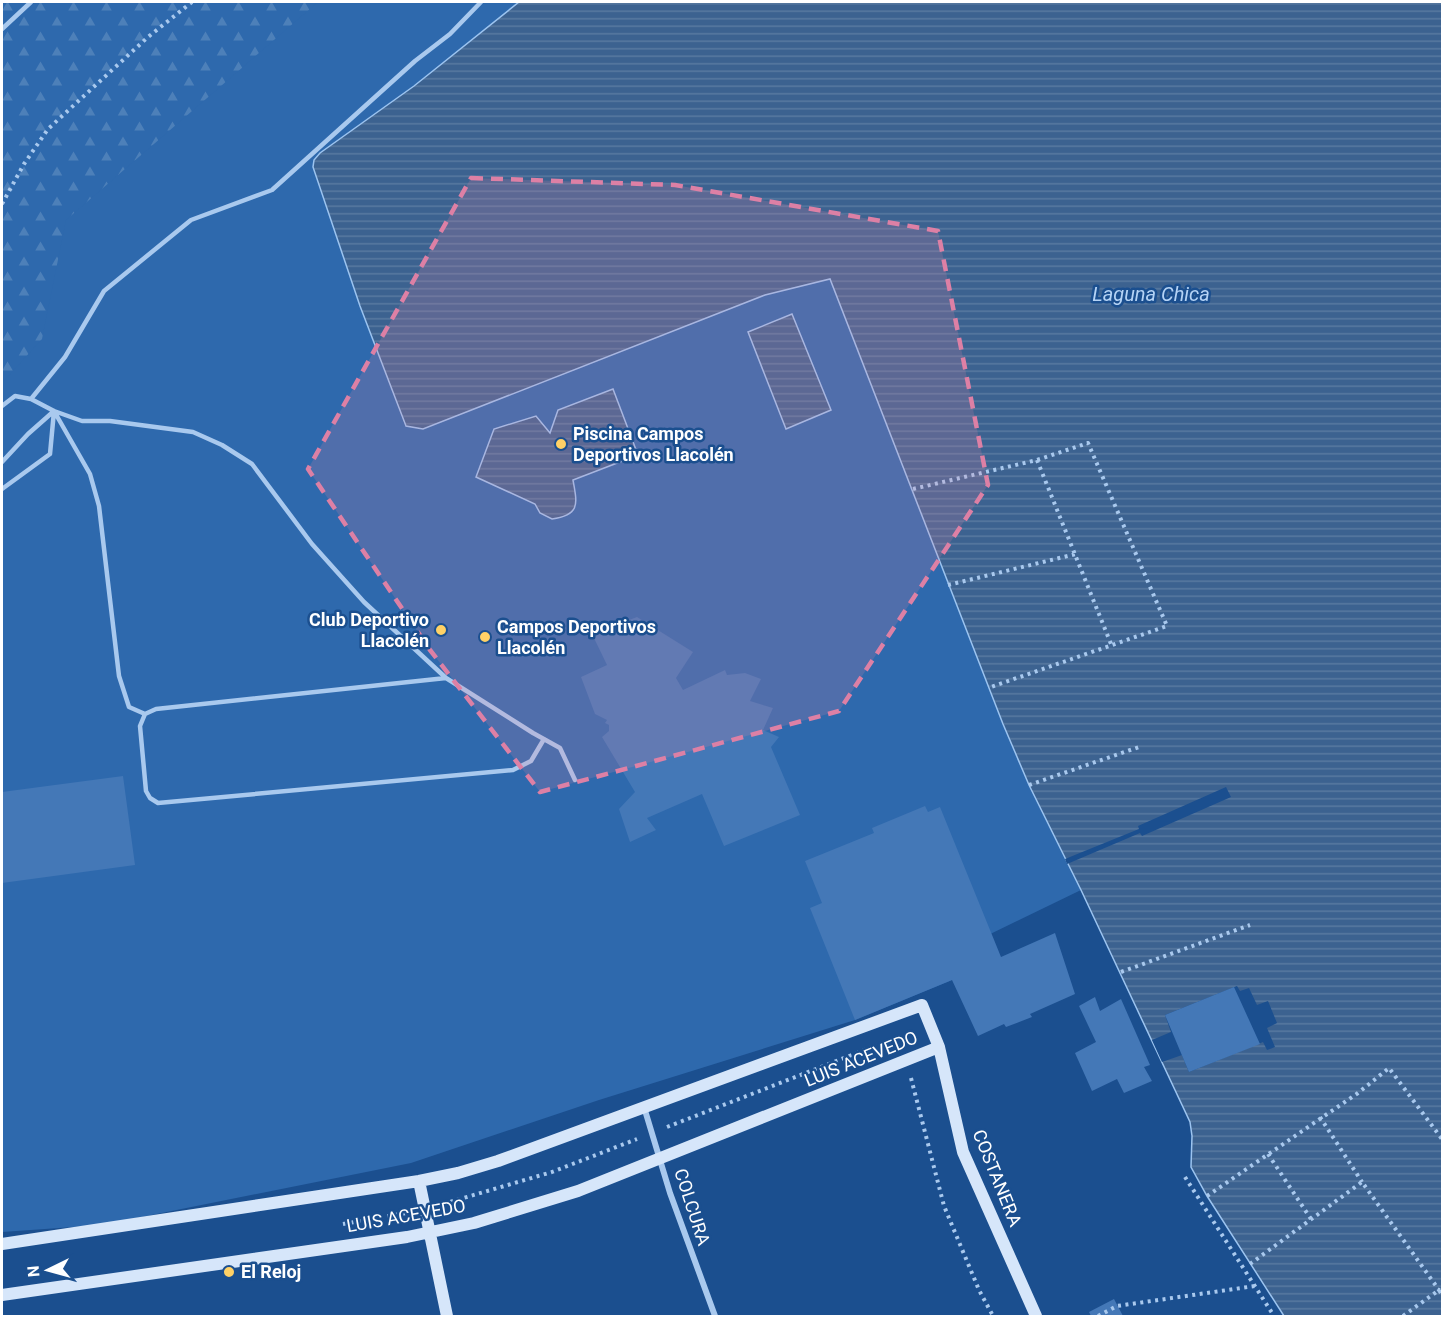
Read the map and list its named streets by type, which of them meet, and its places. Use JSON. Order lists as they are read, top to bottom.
{
  "streets": {
    "street": ["LUIS ACEVEDO", "COSTANERA", "COLCURA"]
  },
  "crossings": [
    ["LUIS ACEVEDO", "COSTANERA"],
    ["LUIS ACEVEDO", "COLCURA"]
  ],
  "water": ["Laguna Chica"],
  "places": [
    "Piscina Campos Deportivos Llacolén",
    "Club Deportivo Llacolén",
    "Campos Deportivos Llacolén",
    "El Reloj"
  ],
  "north": "left"
}
